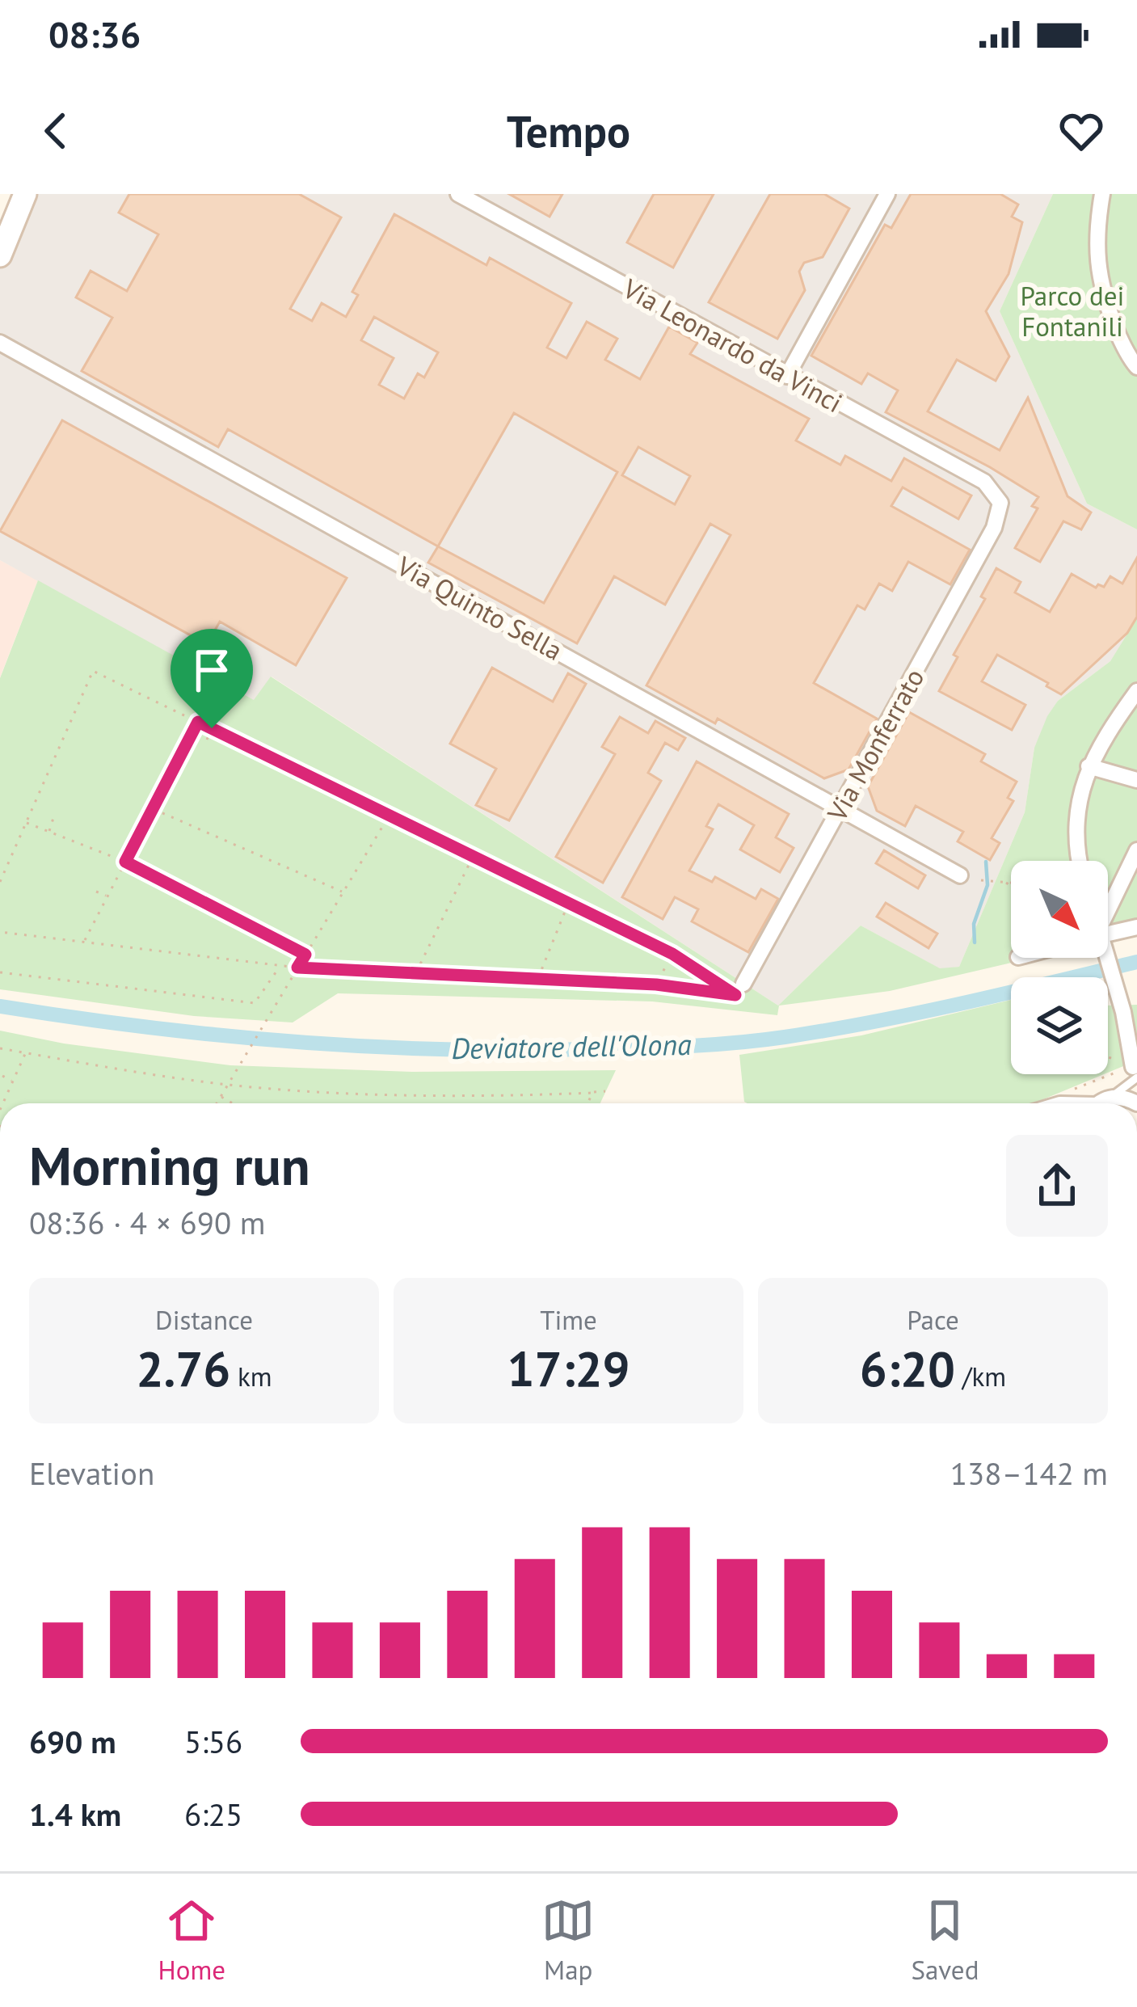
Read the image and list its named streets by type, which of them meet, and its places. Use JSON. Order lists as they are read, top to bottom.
{
  "streets": {
    "street": ["Via Leonardo da Vinci", "Via Quinto Sella", "Via Monferrato"]
  },
  "crossings": [
    ["Via Leonardo da Vinci", "Via Monferrato"],
    ["Via Quinto Sella", "Via Monferrato"]
  ],
  "water": ["Deviatore dell'Olona"],
  "parks": ["Parco dei Fontanili"],
  "north": "bottom right",
  "page": {
    "status": "08:36",
    "header": "Tempo",
    "heading": ["Morning run", "08:36 · 4 × 690 m"],
    "stats": [
      ["Distance", "2.76 km"],
      ["Time", "17:29"],
      ["Pace", "6:20 /km"]
    ],
    "chart": ["Elevation", "138–142 m"],
    "list": [
      {
        "name": "690 m",
        "note": "5:56"
      },
      {
        "name": "1.4 km",
        "note": "6:25"
      }
    ],
    "tabs": ["Home", "Map", "Saved"]
  }
}
